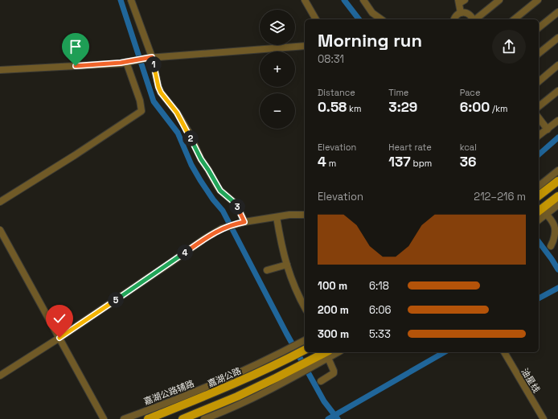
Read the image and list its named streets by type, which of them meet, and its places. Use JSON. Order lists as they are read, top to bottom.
{
  "streets": {
    "main road": ["嘉湖公路"],
    "street": ["油星线", "嘉湖公路辅路"]
  },
  "page": {
    "map_buttons": ["+", "−"],
    "heading": ["Morning run", "08:31"],
    "pins": [
      "1",
      "2",
      "3",
      "4",
      "5"
    ],
    "stats": [
      ["Distance", "0.58 km"],
      ["Time", "3:29"],
      ["Pace", "6:00 /km"],
      ["Elevation", "4 m"],
      ["Heart rate", "137 bpm"],
      ["kcal", "36"]
    ],
    "chart": ["Elevation", "212–216 m"],
    "list": [
      {
        "name": "100 m",
        "note": "6:18"
      },
      {
        "name": "200 m",
        "note": "6:06"
      },
      {
        "name": "300 m",
        "note": "5:33"
      }
    ]
  }
}
